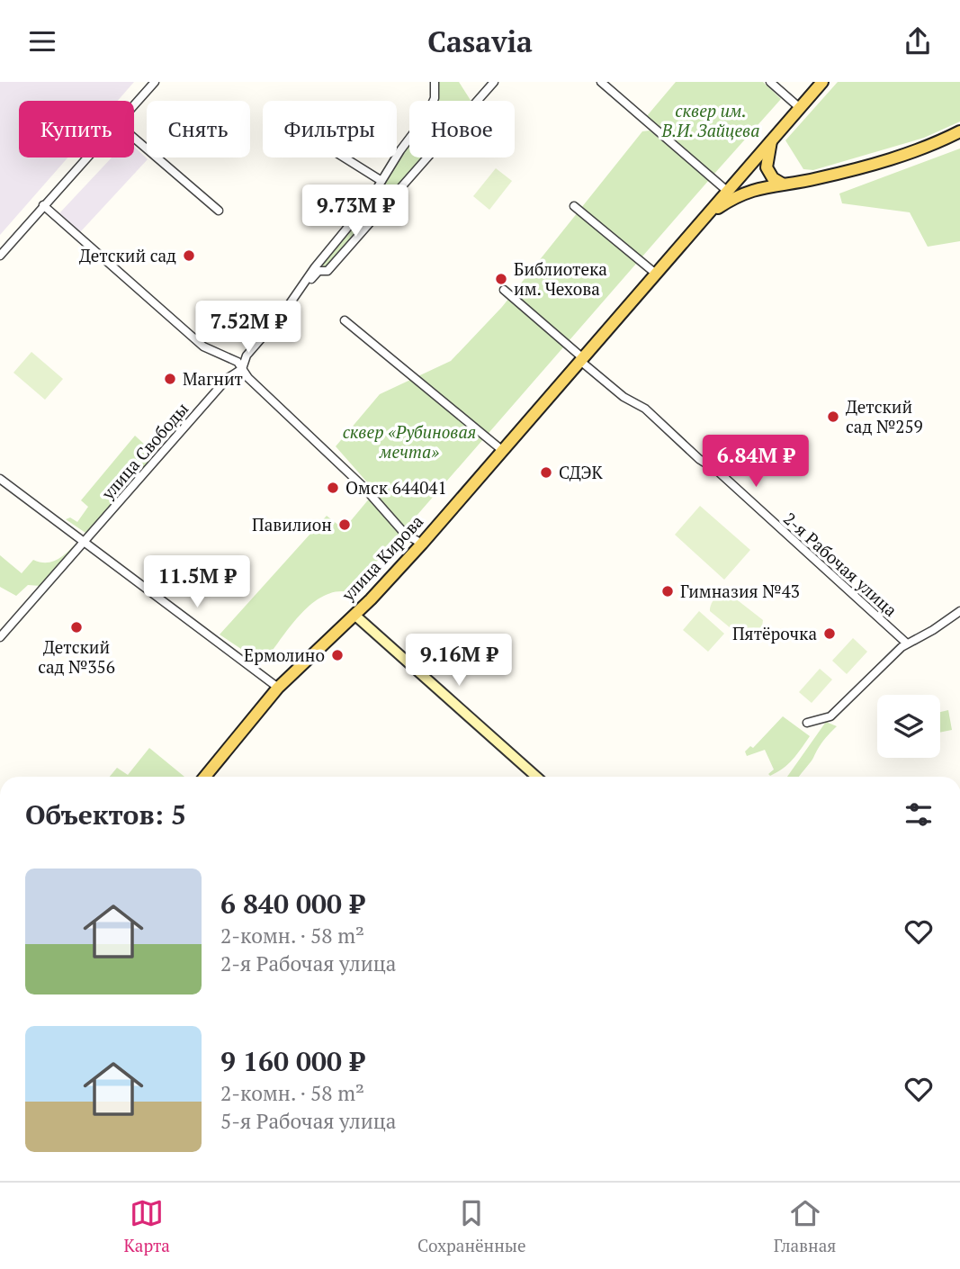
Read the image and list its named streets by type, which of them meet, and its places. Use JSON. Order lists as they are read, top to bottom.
{
  "streets": {
    "main road": ["улица Кирова"],
    "street": ["улица Свободы", "2-я Рабочая улица"]
  },
  "crossings": [
    ["улица Кирова", "2-я Рабочая улица"]
  ],
  "parks": ["сквер им. В.И. Зайцева", "сквер «Рубиновая мечта»"],
  "places": [
    "Детский сад",
    "Библиотека им. Чехова",
    "Магнит",
    "Детский сад №259",
    "СДЭК",
    "Омск 644041",
    "Павилион",
    "Гимназия №43",
    "Детский сад №356",
    "Пятёрочка",
    "Ермолино"
  ],
  "page": {
    "header": "Casavia",
    "chip": [
      "Купить",
      "Снять",
      "Фильтры",
      "Новое"
    ],
    "price": [
      "9.73M ₽",
      "7.52M ₽",
      "6.84M ₽",
      "11.5M ₽",
      "9.16M ₽"
    ],
    "heading": "Объектов: 5",
    "list": [
      {
        "name": "6 840 000 ₽",
        "note": "2-комн. · 58 m² · 2-я Рабочая улица"
      },
      {
        "name": "9 160 000 ₽",
        "note": "2-комн. · 58 m² · 5-я Рабочая улица"
      }
    ],
    "tabs": ["Карта", "Сохранённые", "Главная"]
  }
}
